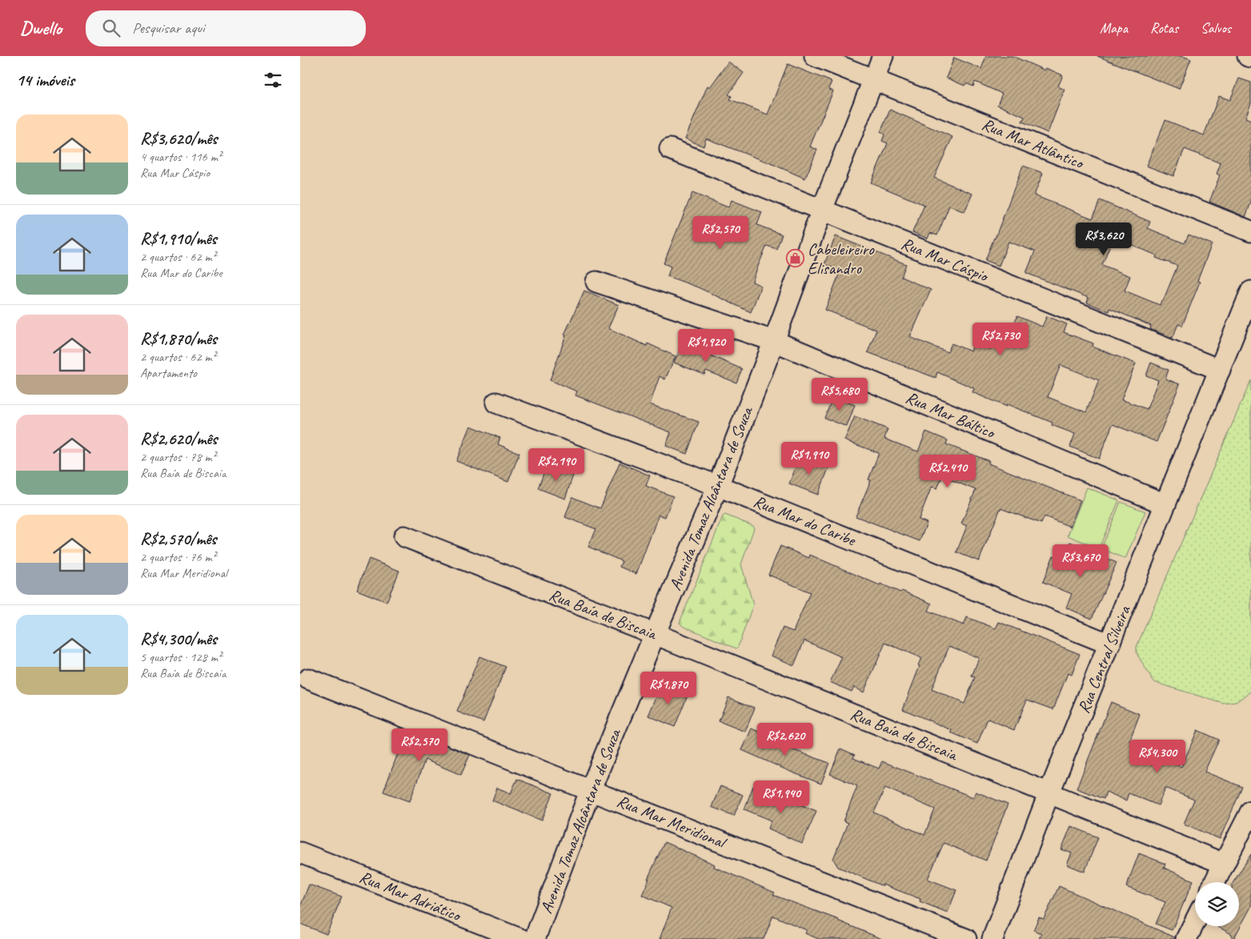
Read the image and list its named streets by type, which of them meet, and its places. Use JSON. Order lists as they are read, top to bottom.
{
  "streets": {
    "street": [
      "Rua Mar Atlântico",
      "Rua Mar Cáspio",
      "Rua Mar Báltico",
      "Avenida Tomaz Alcântara de Souza",
      "Rua Mar do Caribe",
      "Rua Baía de Biscaia",
      "Rua Central Silveira",
      "Rua Mar Meridional",
      "Rua Mar Adriático"
    ]
  },
  "crossings": [
    ["Rua Mar Atlântico", "Avenida Tomaz Alcântara de Souza"],
    ["Rua Mar Cáspio", "Avenida Tomaz Alcântara de Souza"],
    ["Rua Mar Cáspio", "Rua Central Silveira"],
    ["Rua Mar Báltico", "Avenida Tomaz Alcântara de Souza"],
    ["Rua Mar Báltico", "Rua Central Silveira"],
    ["Avenida Tomaz Alcântara de Souza", "Rua Mar do Caribe"],
    ["Avenida Tomaz Alcântara de Souza", "Rua Baía de Biscaia"],
    ["Avenida Tomaz Alcântara de Souza", "Rua Mar Meridional"],
    ["Rua Mar do Caribe", "Rua Central Silveira"],
    ["Rua Baía de Biscaia", "Rua Central Silveira"]
  ],
  "places": {
    "shop": ["Cabeleireiro Elisandro"]
  },
  "page": {
    "header": "Dwello",
    "search": "Pesquisar aqui",
    "nav": ["Mapa", "Rotas", "Salvos"],
    "heading": "14 imóveis",
    "list": [
      {
        "name": "R$3,620/mês",
        "note": "4 quartos · 116 m² · Rua Mar Cáspio"
      },
      {
        "name": "R$1,910/mês",
        "note": "2 quartos · 62 m² · Rua Mar do Caribe"
      },
      {
        "name": "R$1,870/mês",
        "note": "2 quartos · 62 m² · Apartamento"
      },
      {
        "name": "R$2,620/mês",
        "note": "2 quartos · 78 m² · Rua Baía de Biscaia"
      },
      {
        "name": "R$2,570/mês",
        "note": "2 quartos · 76 m² · Rua Mar Meridional"
      },
      {
        "name": "R$4,300/mês",
        "note": "5 quartos · 128 m² · Rua Baía de Biscaia"
      }
    ],
    "price": [
      "R$2,570",
      "R$3,620",
      "R$2,730",
      "R$1,920",
      "R$5,680",
      "R$1,910",
      "R$2,190",
      "R$2,410",
      "R$3,670",
      "R$1,870",
      "R$2,620",
      "R$2,570",
      "R$4,300",
      "R$1,940"
    ]
  }
}
